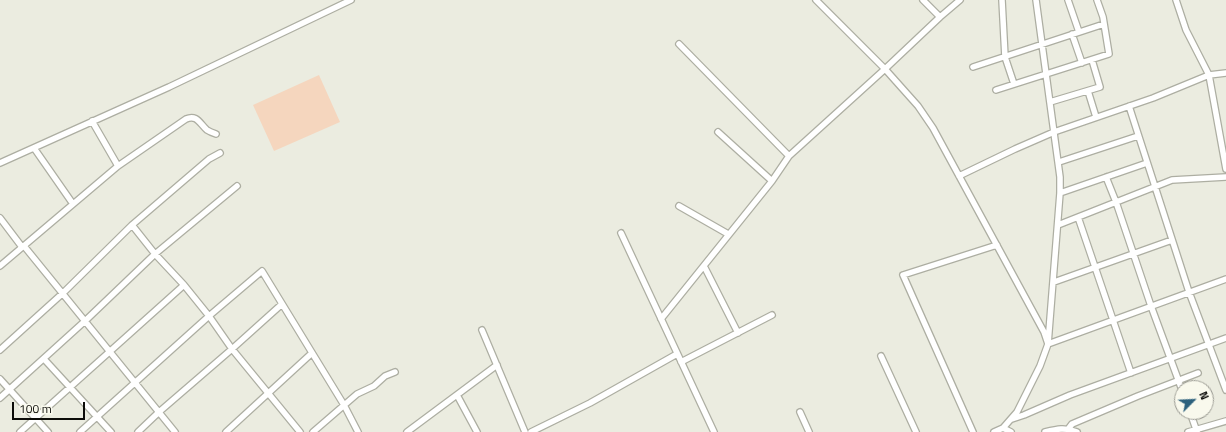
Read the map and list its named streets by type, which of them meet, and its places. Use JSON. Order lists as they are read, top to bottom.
{
  "scale_bar": "100 m",
  "north": "top right"
}
